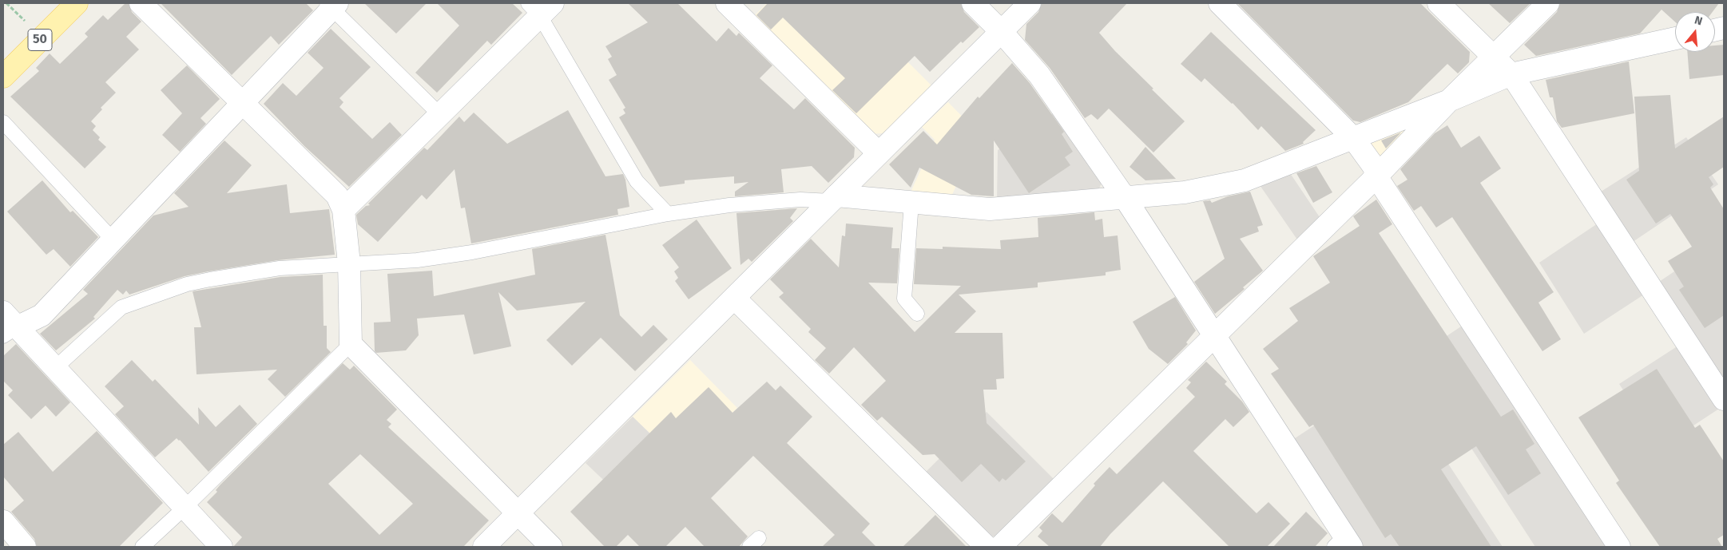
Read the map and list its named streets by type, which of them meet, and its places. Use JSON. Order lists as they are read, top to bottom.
{
  "streets": {
    "main road": ["50"]
  },
  "north": "top"
}
